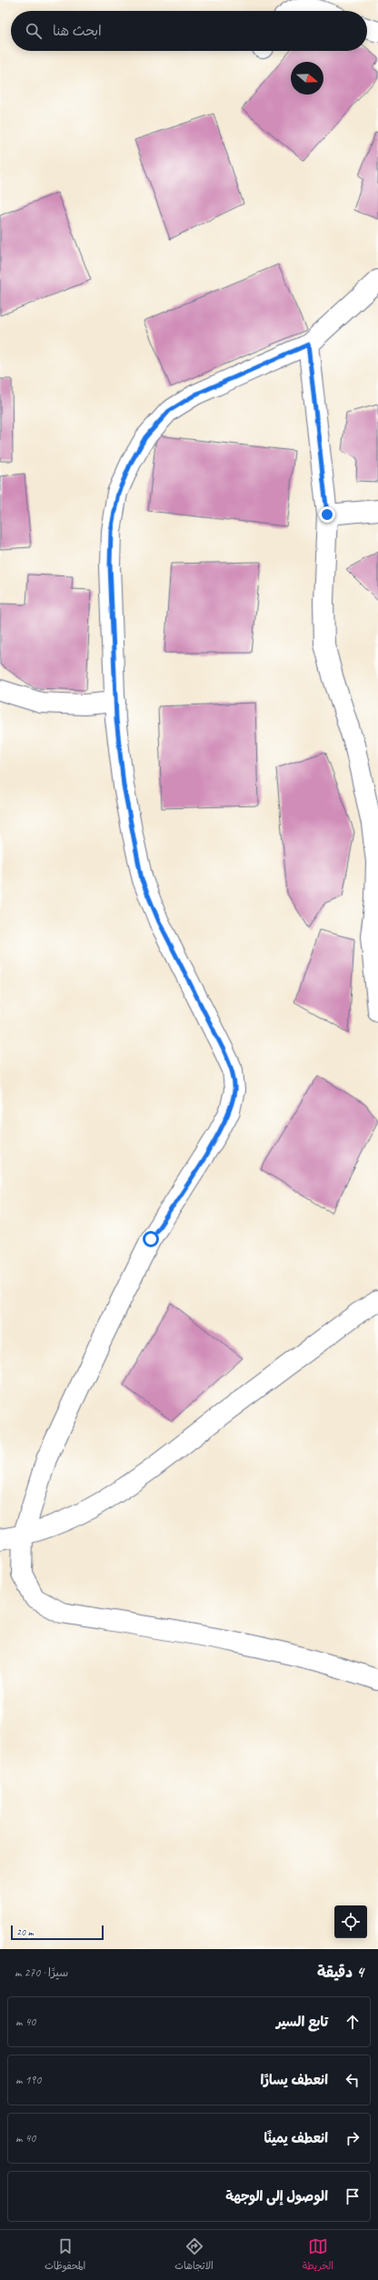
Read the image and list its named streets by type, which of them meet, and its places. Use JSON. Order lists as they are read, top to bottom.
{
  "scale_bar": "20 m",
  "north": "right",
  "page": {
    "search": "ابحث هنا",
    "scale": "20 m",
    "heading": ["4 دقيقة", "سيرًا · 270 m"],
    "list": [
      ["تابع السير", "40 m"],
      ["انعطف يسارًا", "190 m"],
      ["انعطف يمينًا", "40 m"],
      "الوصول إلى الوجهة"
    ],
    "nav": ["الخريطة", "الاتجاهات", "المحفوظات"]
  }
}
